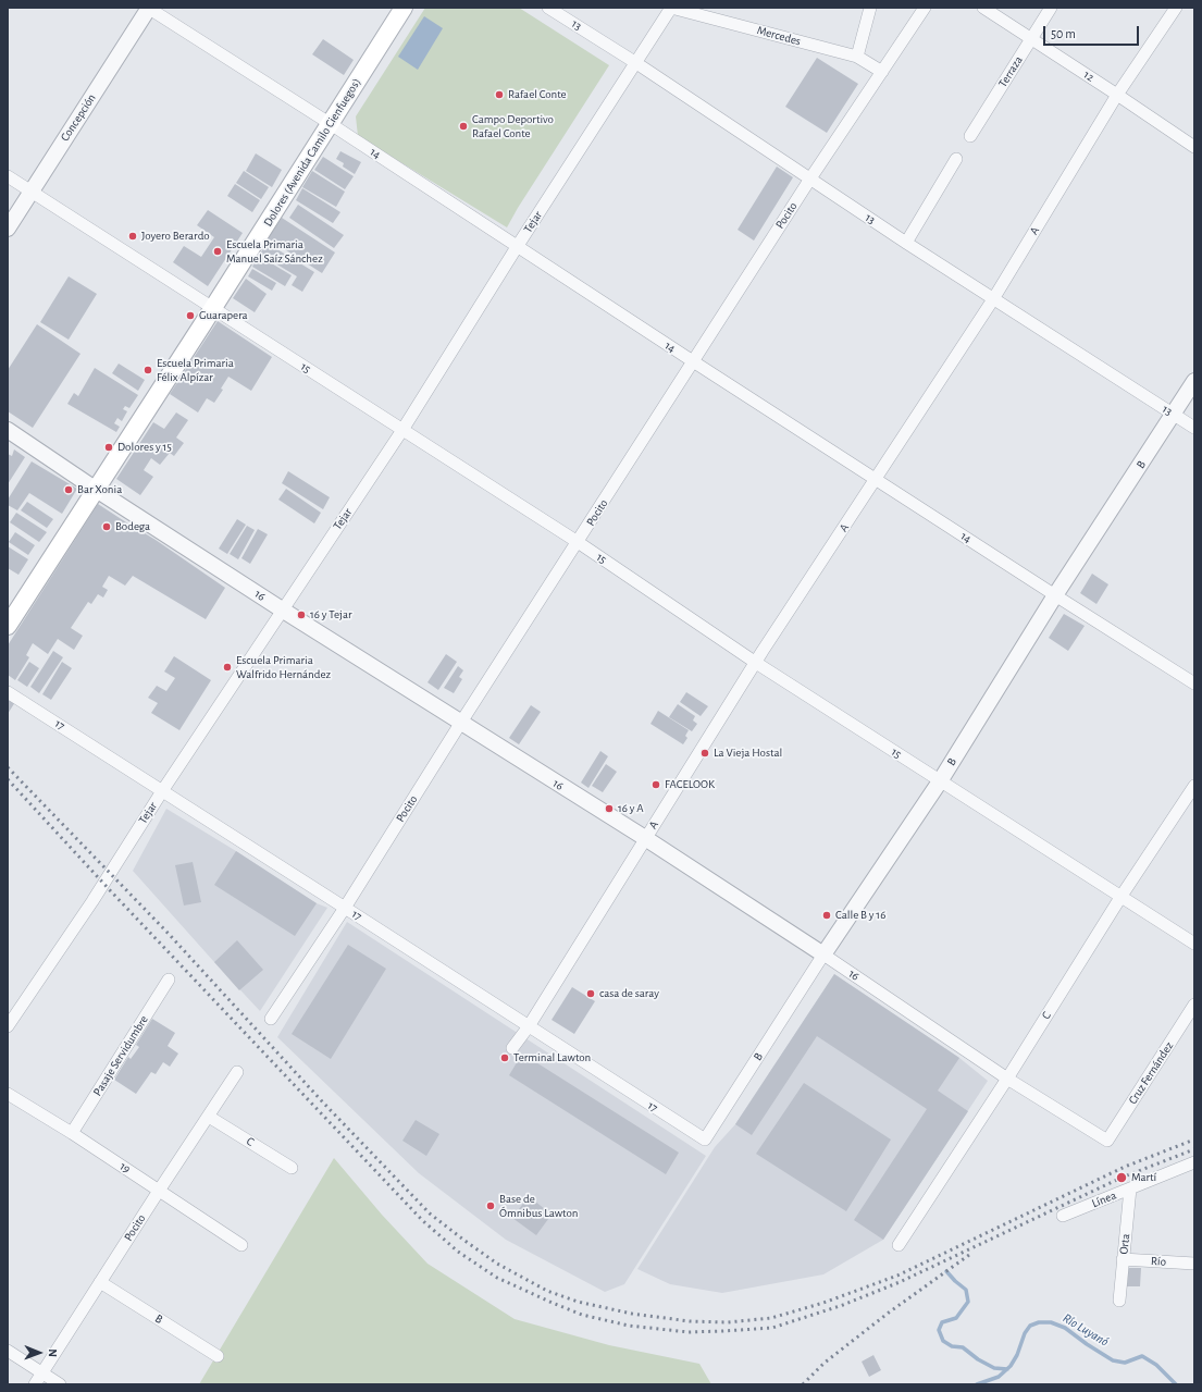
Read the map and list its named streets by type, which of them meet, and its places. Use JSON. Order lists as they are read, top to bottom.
{
  "streets": {
    "main road": ["Dolores (Avenida Camilo Cienfuegos)"],
    "street": [
      "13",
      "Mercedes",
      "Terraza",
      "12",
      "Concepción",
      "14",
      "Pocito",
      "Tejar",
      "A",
      "15",
      "B",
      "16",
      "17",
      "C",
      "Pasaje Servidumbre",
      "Cruz Fernández",
      "19",
      "Línea",
      "Orta",
      "Río"
    ]
  },
  "crossings": [
    ["13", "Pocito"],
    ["13", "Tejar"],
    ["13", "A"],
    ["13", "B"],
    ["Mercedes", "Pocito"],
    ["Mercedes", "Tejar"],
    ["Terraza", "12"],
    ["12", "A"],
    ["Concepción", "14"],
    ["Concepción", "15"],
    ["Dolores (Avenida Camilo Cienfuegos)", "14"],
    ["Dolores (Avenida Camilo Cienfuegos)", "15"],
    ["Dolores (Avenida Camilo Cienfuegos)", "16"],
    ["14", "Pocito"],
    ["14", "Tejar"],
    ["14", "A"],
    ["14", "B"],
    ["Pocito", "15"],
    ["Pocito", "B"],
    ["Pocito", "16"],
    ["Pocito", "17"],
    ["Pocito", "C"],
    ["Pocito", "19"],
    ["Tejar", "15"],
    ["Tejar", "16"],
    ["Tejar", "17"],
    ["A", "15"],
    ["A", "16"],
    ["A", "17"],
    ["15", "B"],
    ["15", "C"],
    ["B", "16"],
    ["B", "17"],
    ["16", "C"],
    ["16", "Cruz Fernández"],
    ["Pasaje Servidumbre", "19"],
    ["Línea", "Orta"],
    ["Orta", "Río"]
  ],
  "water": ["Río Luyanó"],
  "places": [
    "Rafael Conte",
    "Campo Deportivo Rafael Conte",
    "Joyero Berardo",
    "Escuela Primaria Manuel Saíz Sánchez",
    "Guarapera",
    "Escuela Primaria Félix Alpízar",
    "Dolores y 15",
    "Bar Xonia",
    "Bodega",
    "16 y Tejar",
    "Escuela Primaria Walfrido Hernández",
    "La Vieja Hostal",
    "FACELOOK",
    "16 y A",
    "Calle B y 16",
    "casa de saray",
    "Terminal Lawton",
    "Martí",
    "Base de Ómnibus Lawton"
  ],
  "scale_bar": "50 m",
  "north": "right"
}
